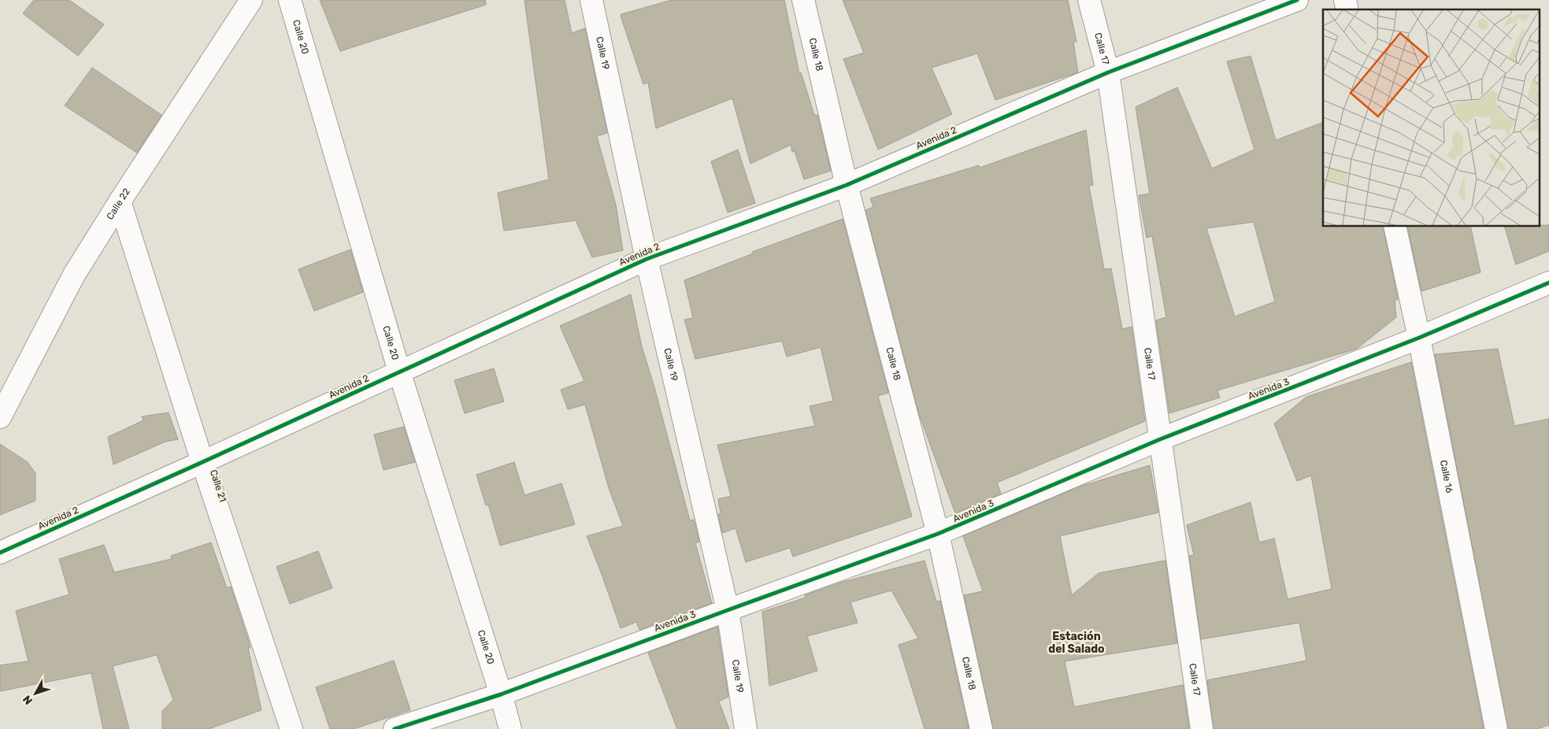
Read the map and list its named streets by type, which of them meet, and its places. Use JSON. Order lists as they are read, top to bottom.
{
  "streets": {
    "street": [
      "Calle 20",
      "Calle 17",
      "Calle 19",
      "Calle 18",
      "Avenida 2",
      "Calle 22",
      "Avenida 3",
      "Calle 16",
      "Calle 21"
    ]
  },
  "crossings": [
    ["Calle 20", "Avenida 2"],
    ["Calle 20", "Avenida 3"],
    ["Calle 17", "Avenida 2"],
    ["Calle 17", "Avenida 3"],
    ["Calle 19", "Avenida 2"],
    ["Calle 19", "Avenida 3"],
    ["Calle 18", "Avenida 2"],
    ["Calle 18", "Avenida 3"],
    ["Avenida 2", "Calle 21"],
    ["Calle 22", "Calle 21"],
    ["Avenida 3", "Calle 16"]
  ],
  "districts": ["Estación del Salado"],
  "north": "bottom left"
}
